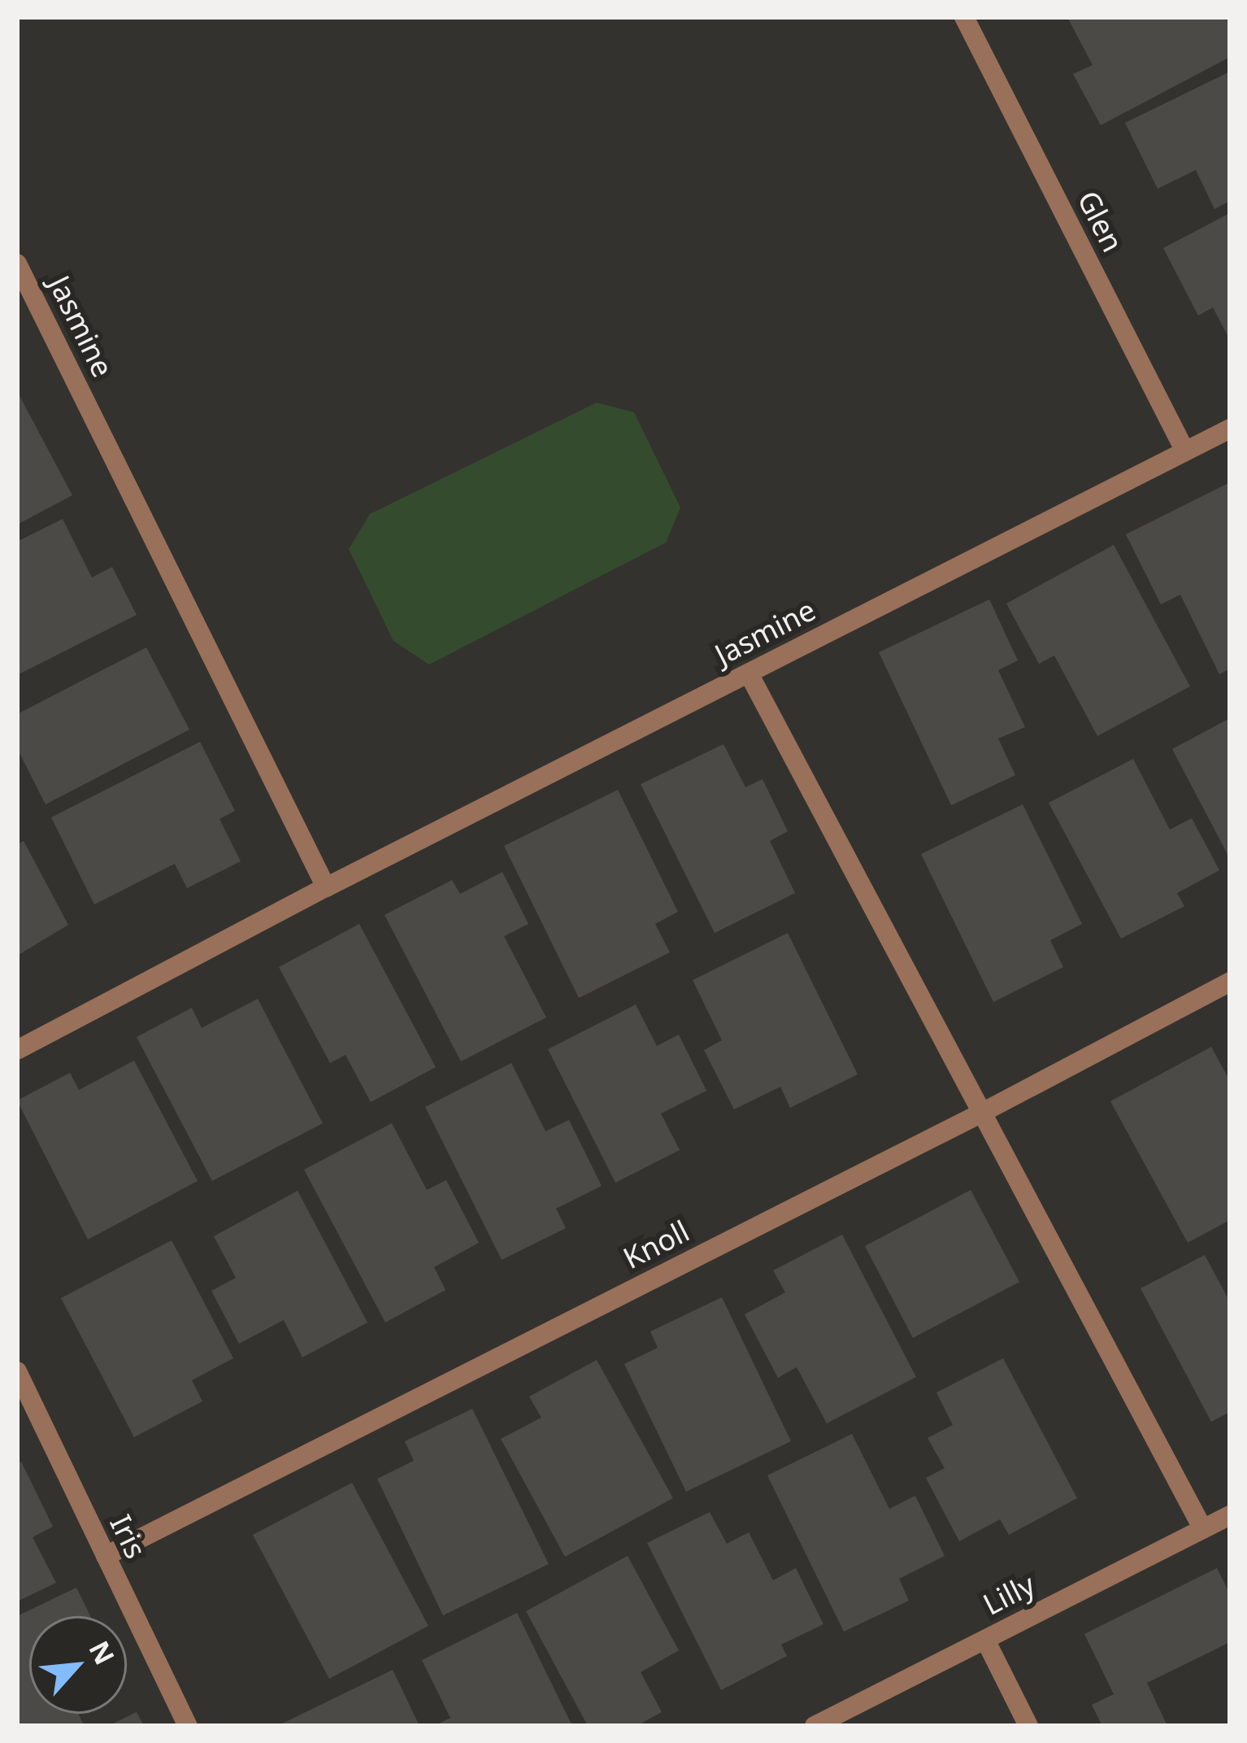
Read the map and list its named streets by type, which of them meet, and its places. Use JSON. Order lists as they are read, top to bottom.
{
  "streets": {
    "street": [
      "Glen",
      "Jasmine",
      "Knoll",
      "Iris",
      "Lilly"
    ]
  },
  "crossings": [
    ["Glen", "Jasmine"],
    ["Knoll", "Iris"]
  ],
  "north": "top right"
}
